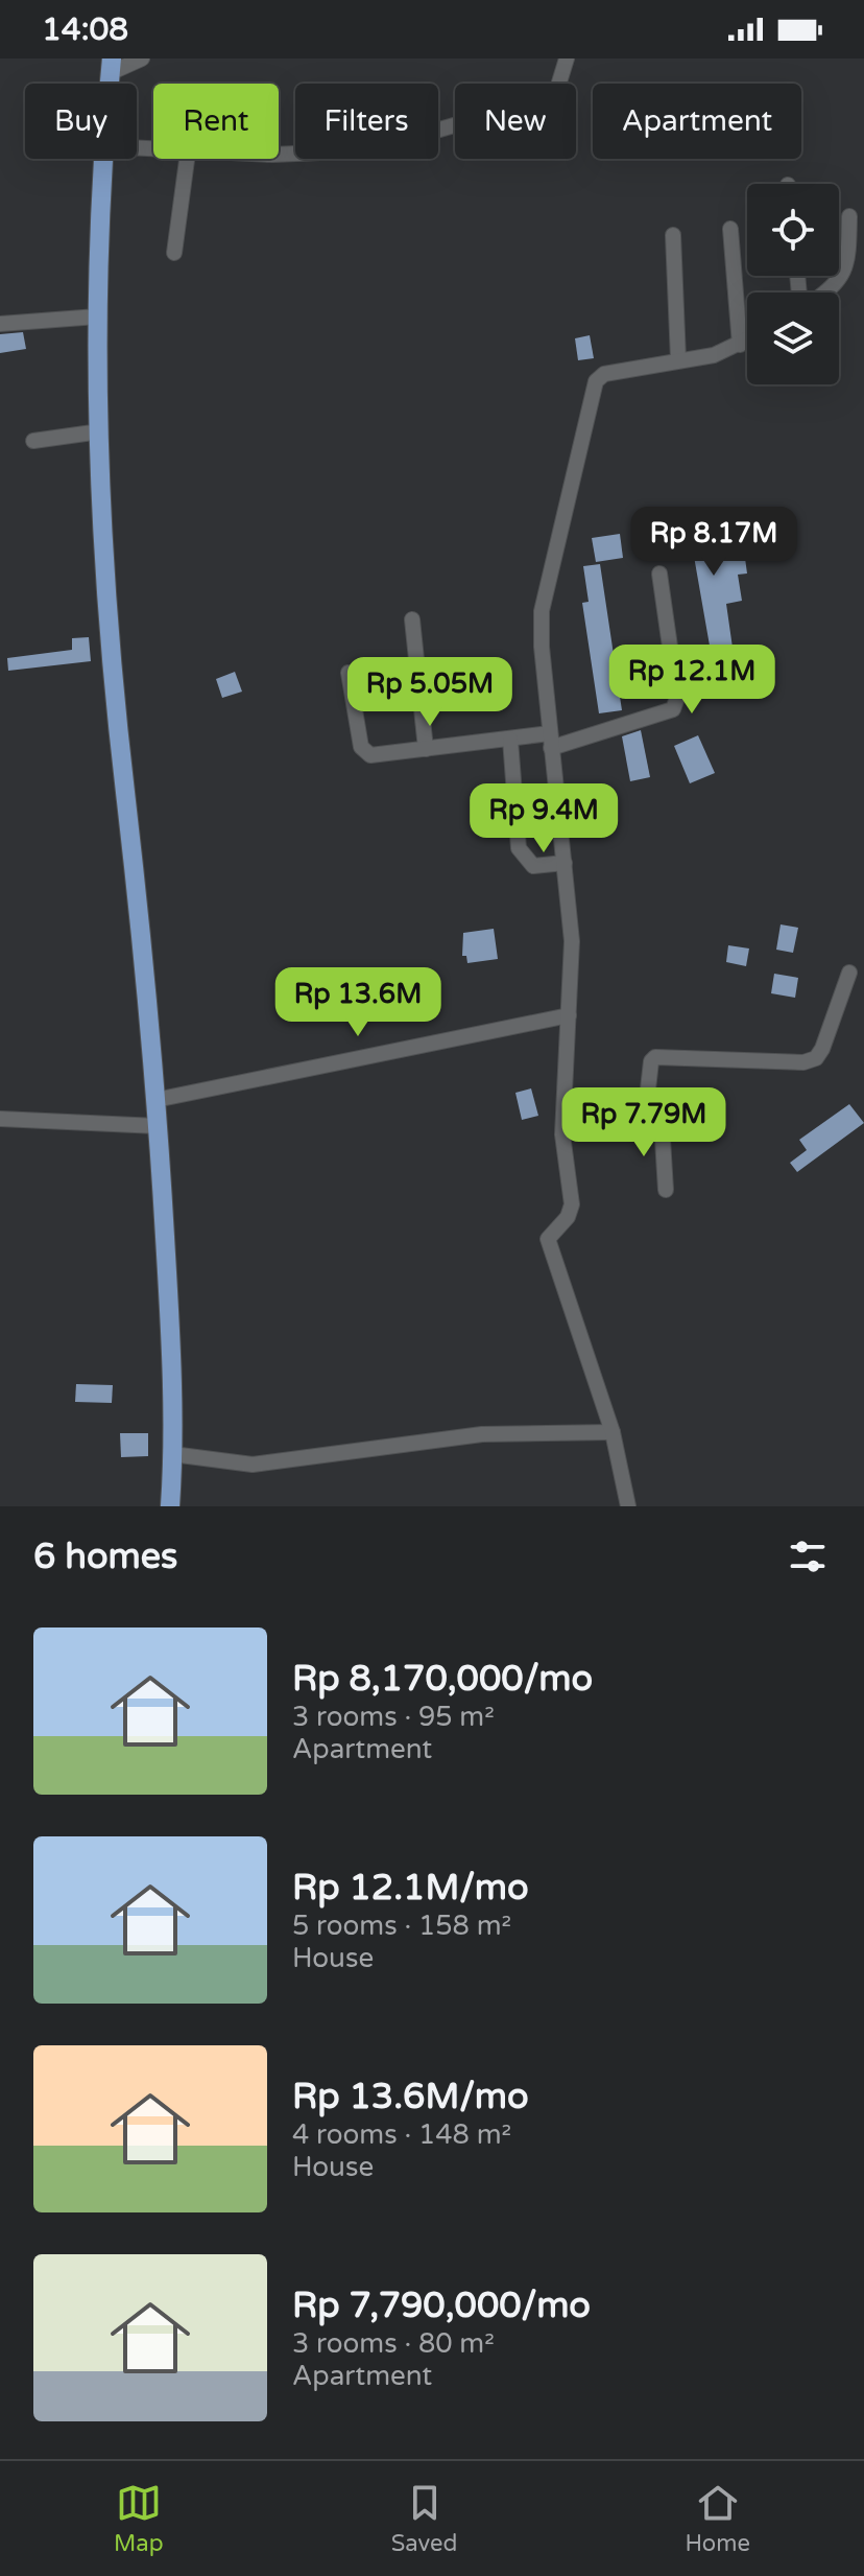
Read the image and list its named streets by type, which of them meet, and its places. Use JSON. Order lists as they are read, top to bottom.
{
  "page": {
    "status": "14:08",
    "chip": [
      "Buy",
      "Rent",
      "Filters",
      "New",
      "Apartment"
    ],
    "price": [
      "Rp 8.17M",
      "Rp 12.1M",
      "Rp 5.05M",
      "Rp 9.4M",
      "Rp 13.6M",
      "Rp 7.79M"
    ],
    "heading": "6 homes",
    "list": [
      {
        "name": "Rp 8,170,000/mo",
        "note": "3 rooms · 95 m² · Apartment"
      },
      {
        "name": "Rp 12.1M/mo",
        "note": "5 rooms · 158 m² · House"
      },
      {
        "name": "Rp 13.6M/mo",
        "note": "4 rooms · 148 m² · House"
      },
      {
        "name": "Rp 7,790,000/mo",
        "note": "3 rooms · 80 m² · Apartment"
      }
    ],
    "tabs": ["Map", "Saved", "Home"]
  }
}
